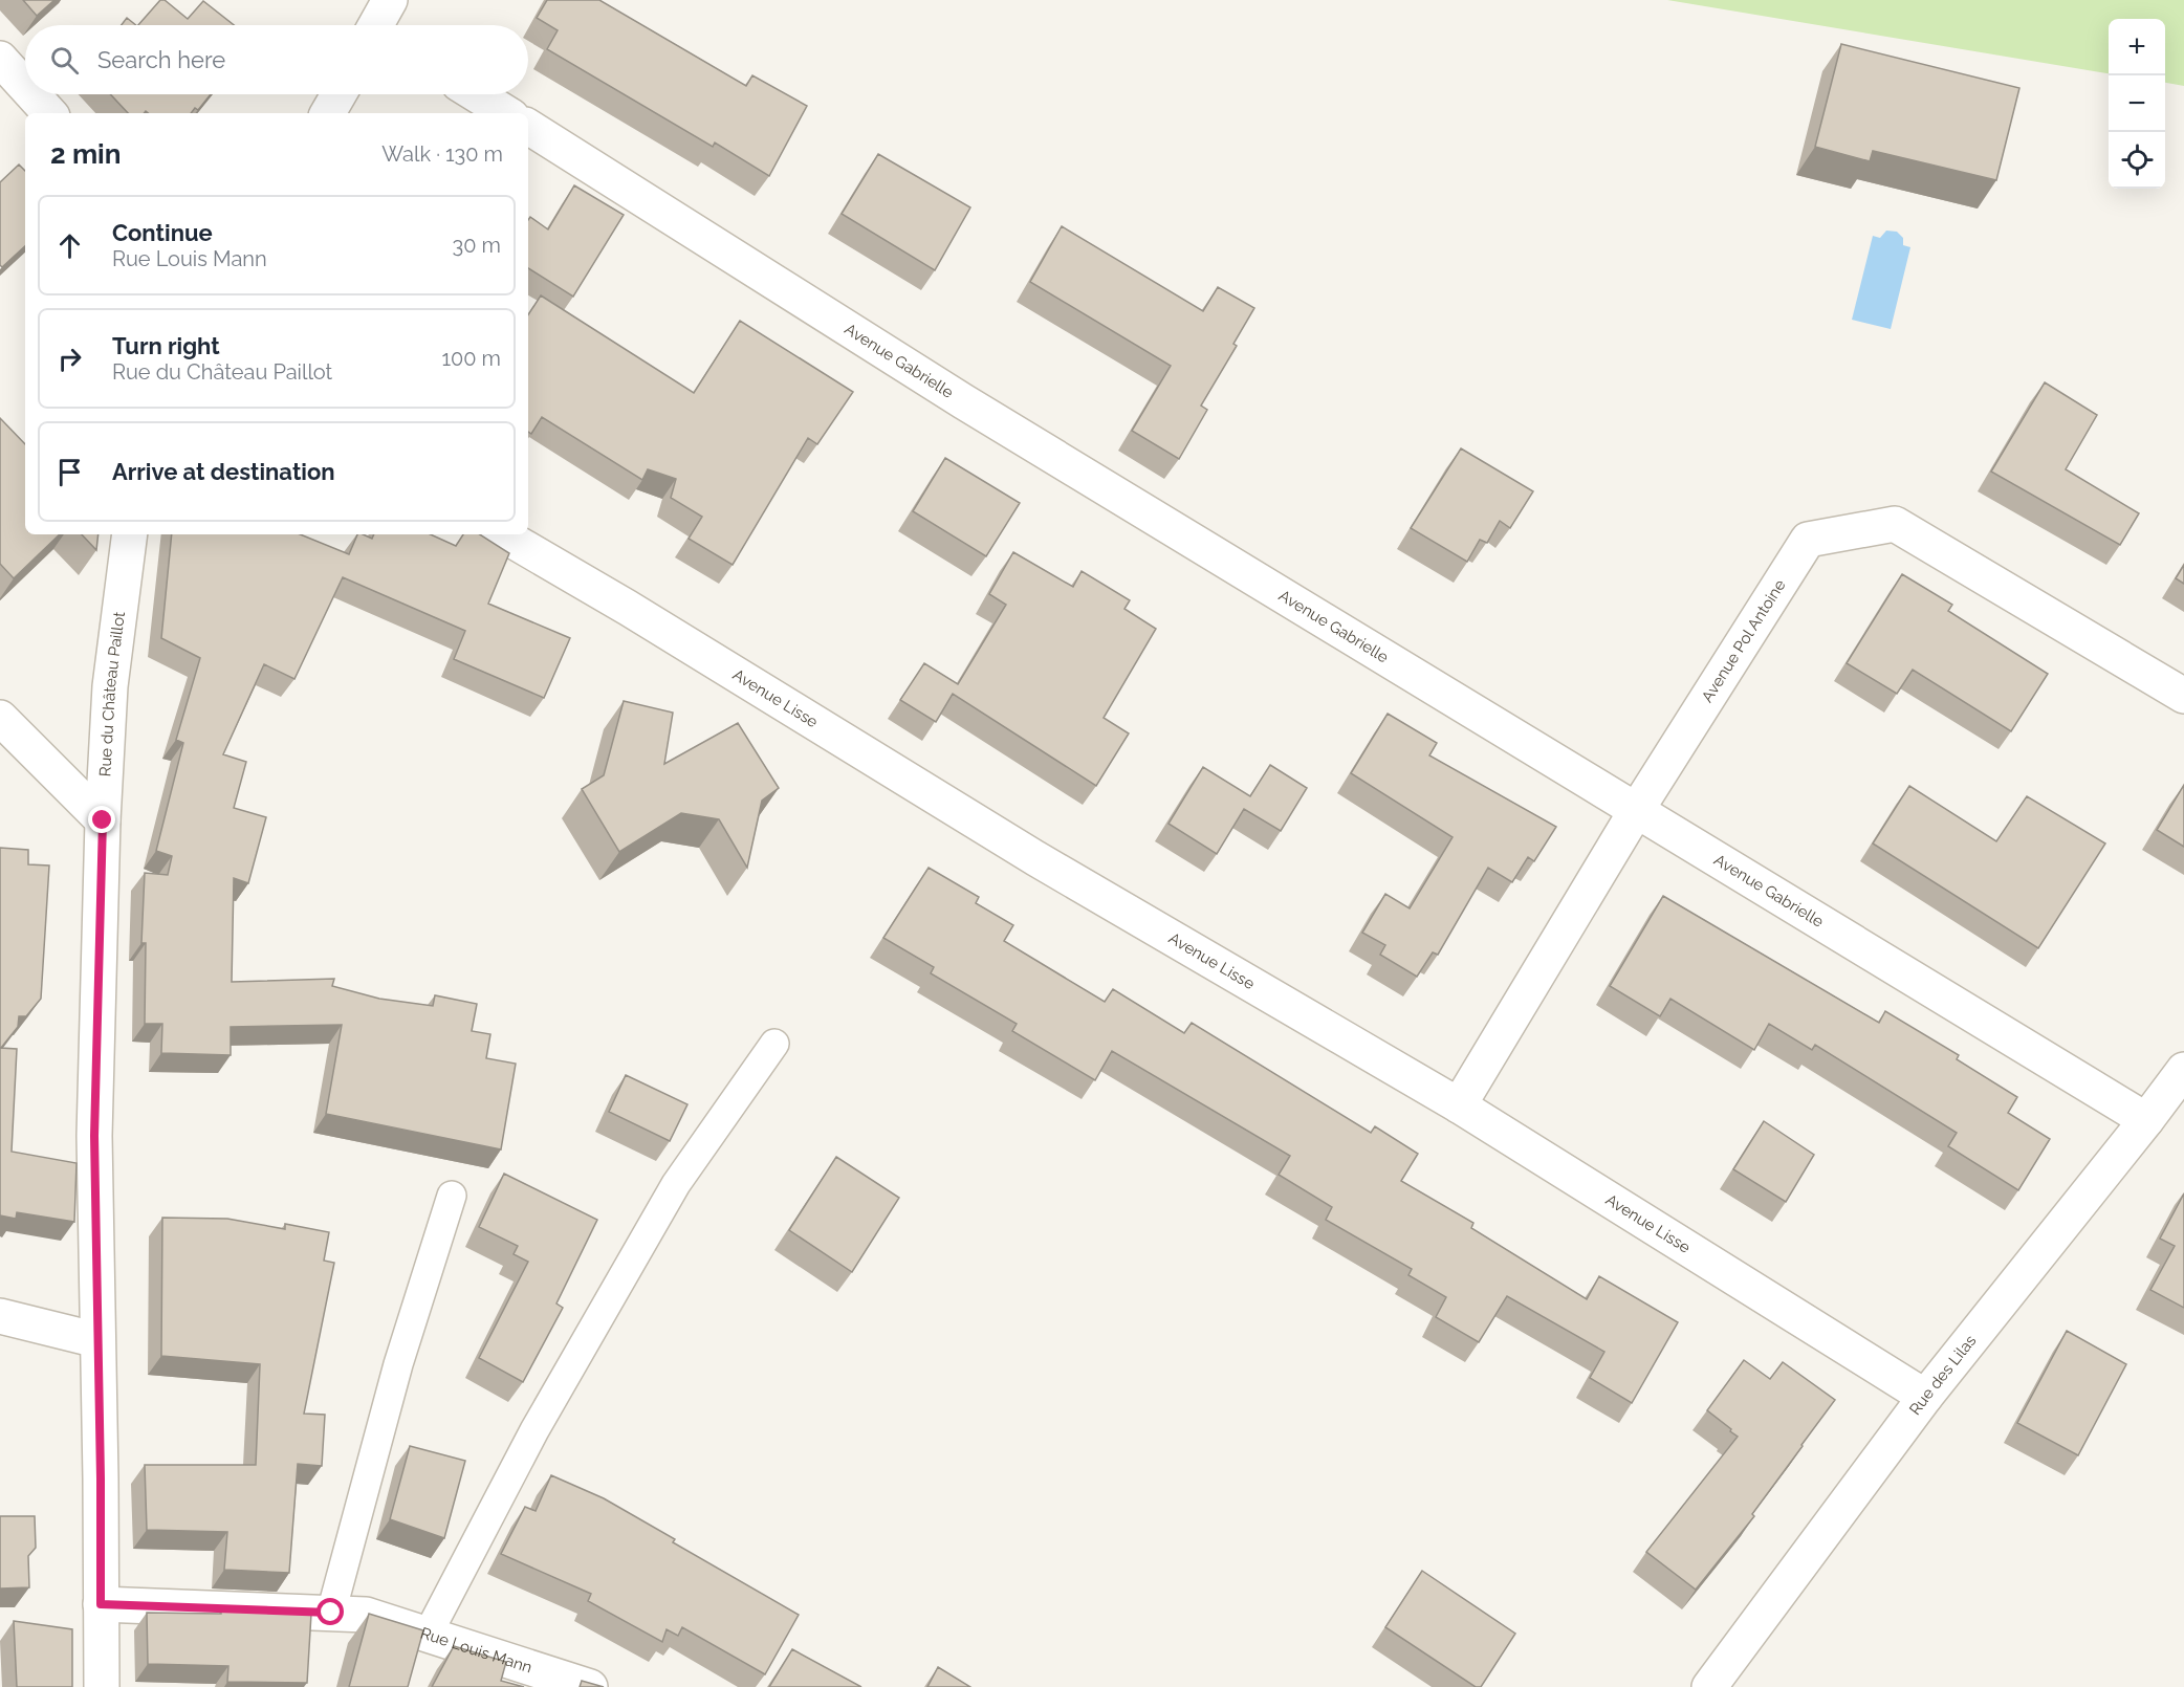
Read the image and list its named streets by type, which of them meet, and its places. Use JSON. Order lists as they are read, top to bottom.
{
  "streets": {
    "street": [
      "Avenue Gabrielle",
      "Avenue Pol Antoine",
      "Rue du Château Paillot",
      "Avenue Lisse",
      "Rue des Lilas",
      "Rue Louis Mann"
    ]
  },
  "crossings": [
    ["Avenue Gabrielle", "Avenue Pol Antoine"],
    ["Avenue Gabrielle", "Rue des Lilas"],
    ["Avenue Pol Antoine", "Avenue Lisse"],
    ["Rue du Château Paillot", "Rue Louis Mann"],
    ["Avenue Lisse", "Rue des Lilas"]
  ],
  "page": {
    "map_buttons": ["+", "−"],
    "search": "Search here",
    "heading": ["2 min", "Walk · 130 m"],
    "list": [
      ["Continue", "Rue Louis Mann", "30 m"],
      ["Turn right", "Rue du Château Paillot", "100 m"],
      "Arrive at destination"
    ]
  }
}
